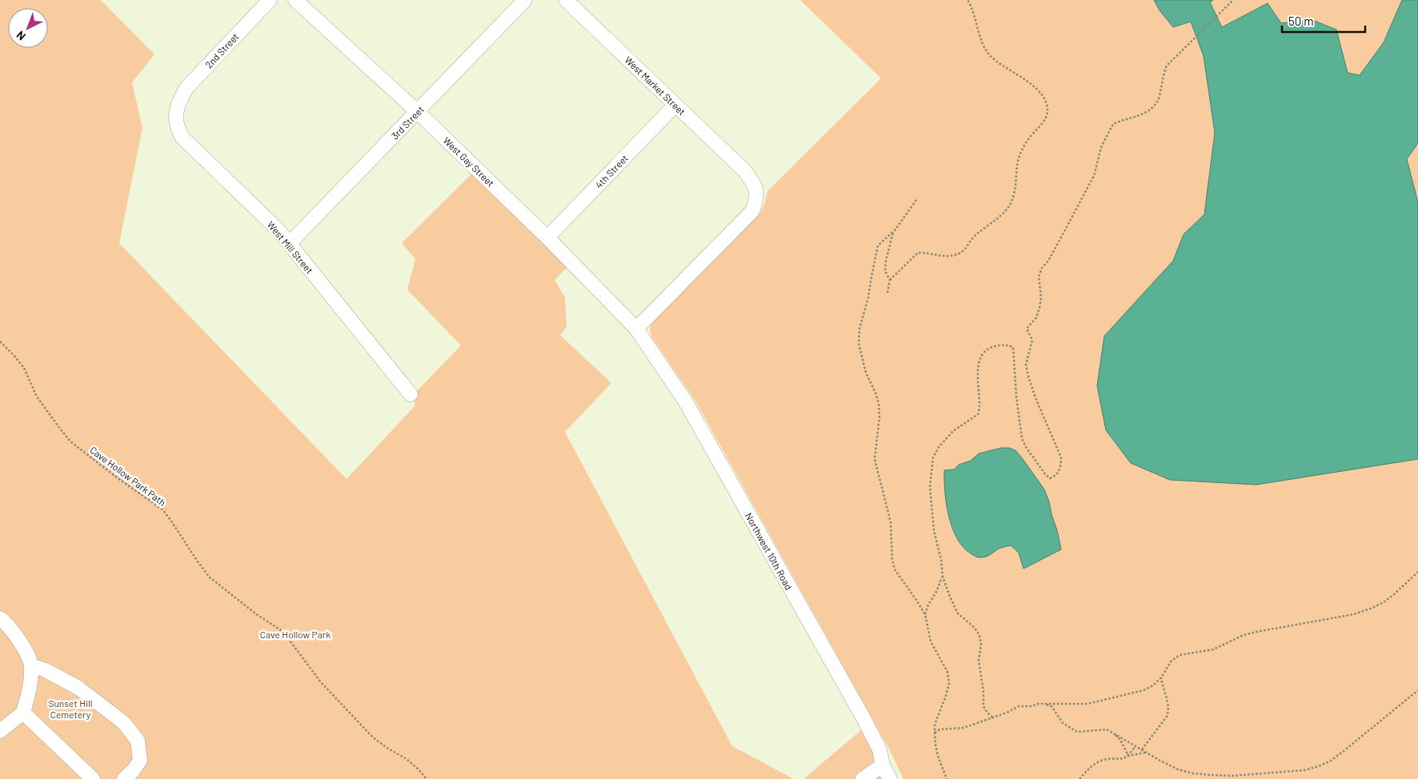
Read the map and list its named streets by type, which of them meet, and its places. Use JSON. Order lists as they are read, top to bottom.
{
  "streets": {
    "street": [
      "2nd Street",
      "West Market Street",
      "3rd Street",
      "West Gay Street",
      "4th Street",
      "West Mill Street",
      "Northwest 10th Road"
    ],
    "path": ["Cave Hollow Park Path"]
  },
  "crossings": [
    ["2nd Street", "West Mill Street"],
    ["West Market Street", "West Gay Street"],
    ["West Market Street", "4th Street"],
    ["West Market Street", "Northwest 10th Road"],
    ["3rd Street", "West Gay Street"],
    ["3rd Street", "West Mill Street"],
    ["West Gay Street", "4th Street"],
    ["West Gay Street", "Northwest 10th Road"]
  ],
  "parks": ["Cave Hollow Park", "Sunset Hill Cemetery"],
  "scale_bar": "50 m",
  "north": "bottom left"
}
